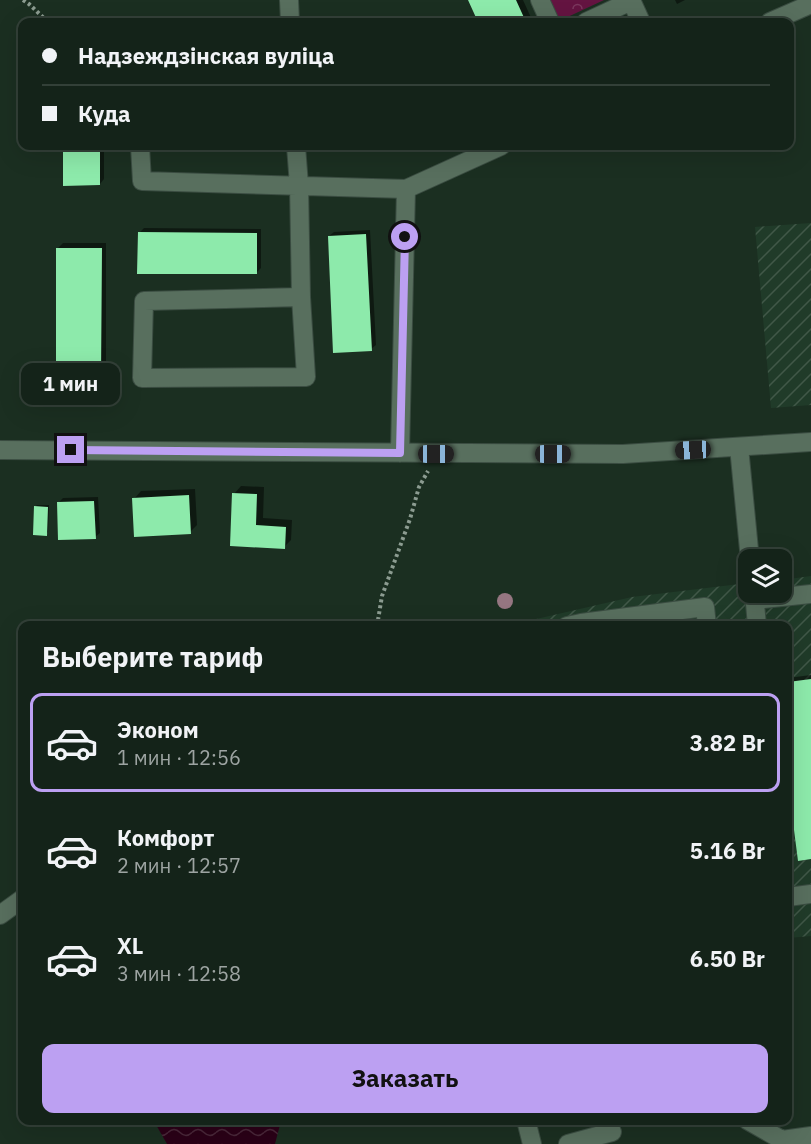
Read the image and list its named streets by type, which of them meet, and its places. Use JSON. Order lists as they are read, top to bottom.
{
  "page": {
    "banner": ["Надзеждзінская вуліца", "Куда"],
    "bubble": "1 мин",
    "heading": "Выберите тариф",
    "list": [
      {
        "name": "Эконом",
        "note": "1 мин · 12:56",
        "value": "3.82 Br"
      },
      {
        "name": "Комфорт",
        "note": "2 мин · 12:57",
        "value": "5.16 Br"
      },
      {
        "name": "XL",
        "note": "3 мин · 12:58",
        "value": "6.50 Br"
      }
    ],
    "buttons": "Заказать"
  }
}
